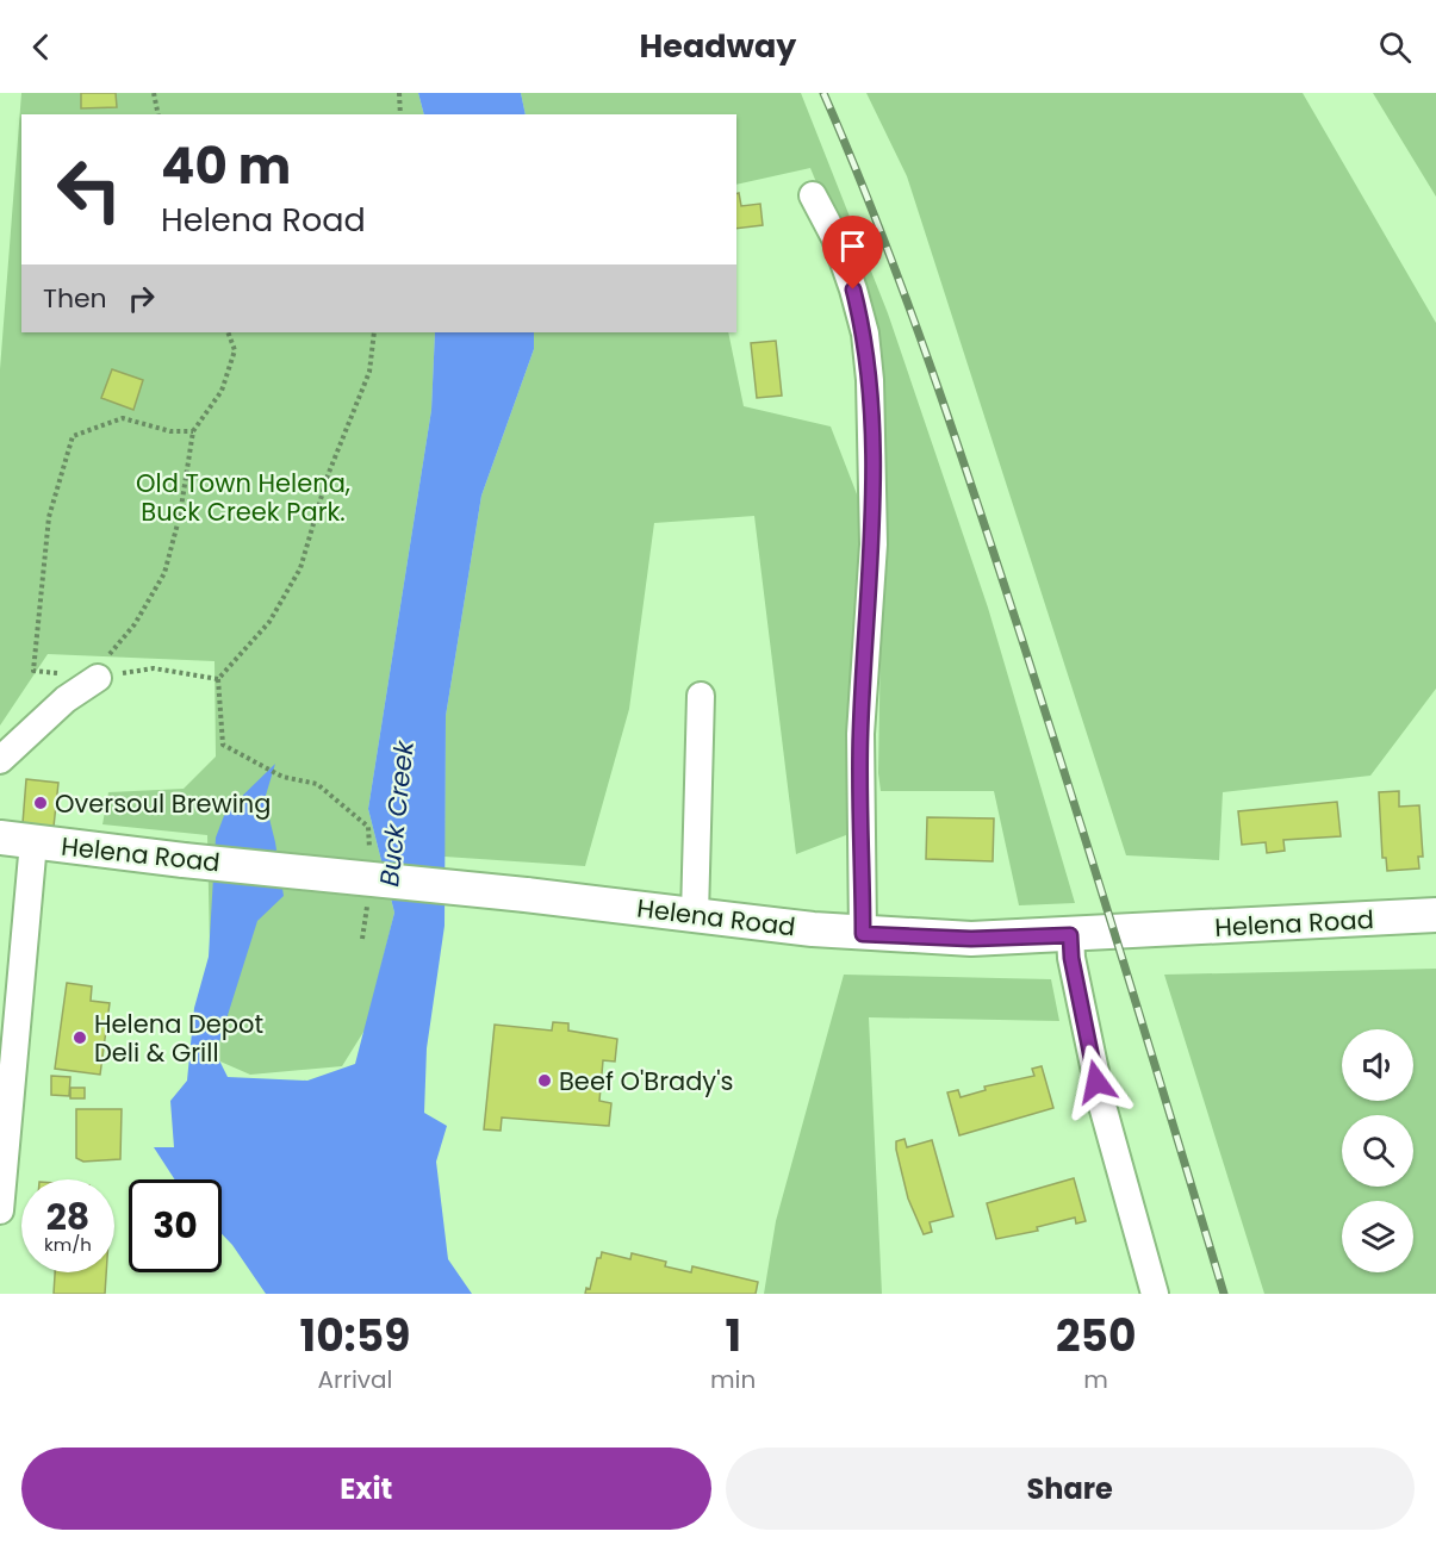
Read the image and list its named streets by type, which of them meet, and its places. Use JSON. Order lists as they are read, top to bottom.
{
  "streets": {
    "main road": ["Helena Road"]
  },
  "water": ["Buck Creek"],
  "parks": ["Old Town Helena, Buck Creek Park."],
  "places": ["Oversoul Brewing", "Helena Depot Deli & Grill", "Beef O'Brady's"],
  "page": {
    "header": "Headway",
    "turn": ["40 m", "Helena Road"],
    "then": "Then",
    "speed": "28 km/h",
    "limit": "30",
    "eta": [
      "10:59",
      "Arrival",
      "1",
      "min",
      "250",
      "m"
    ],
    "buttons": ["Exit", "Share"]
  }
}
